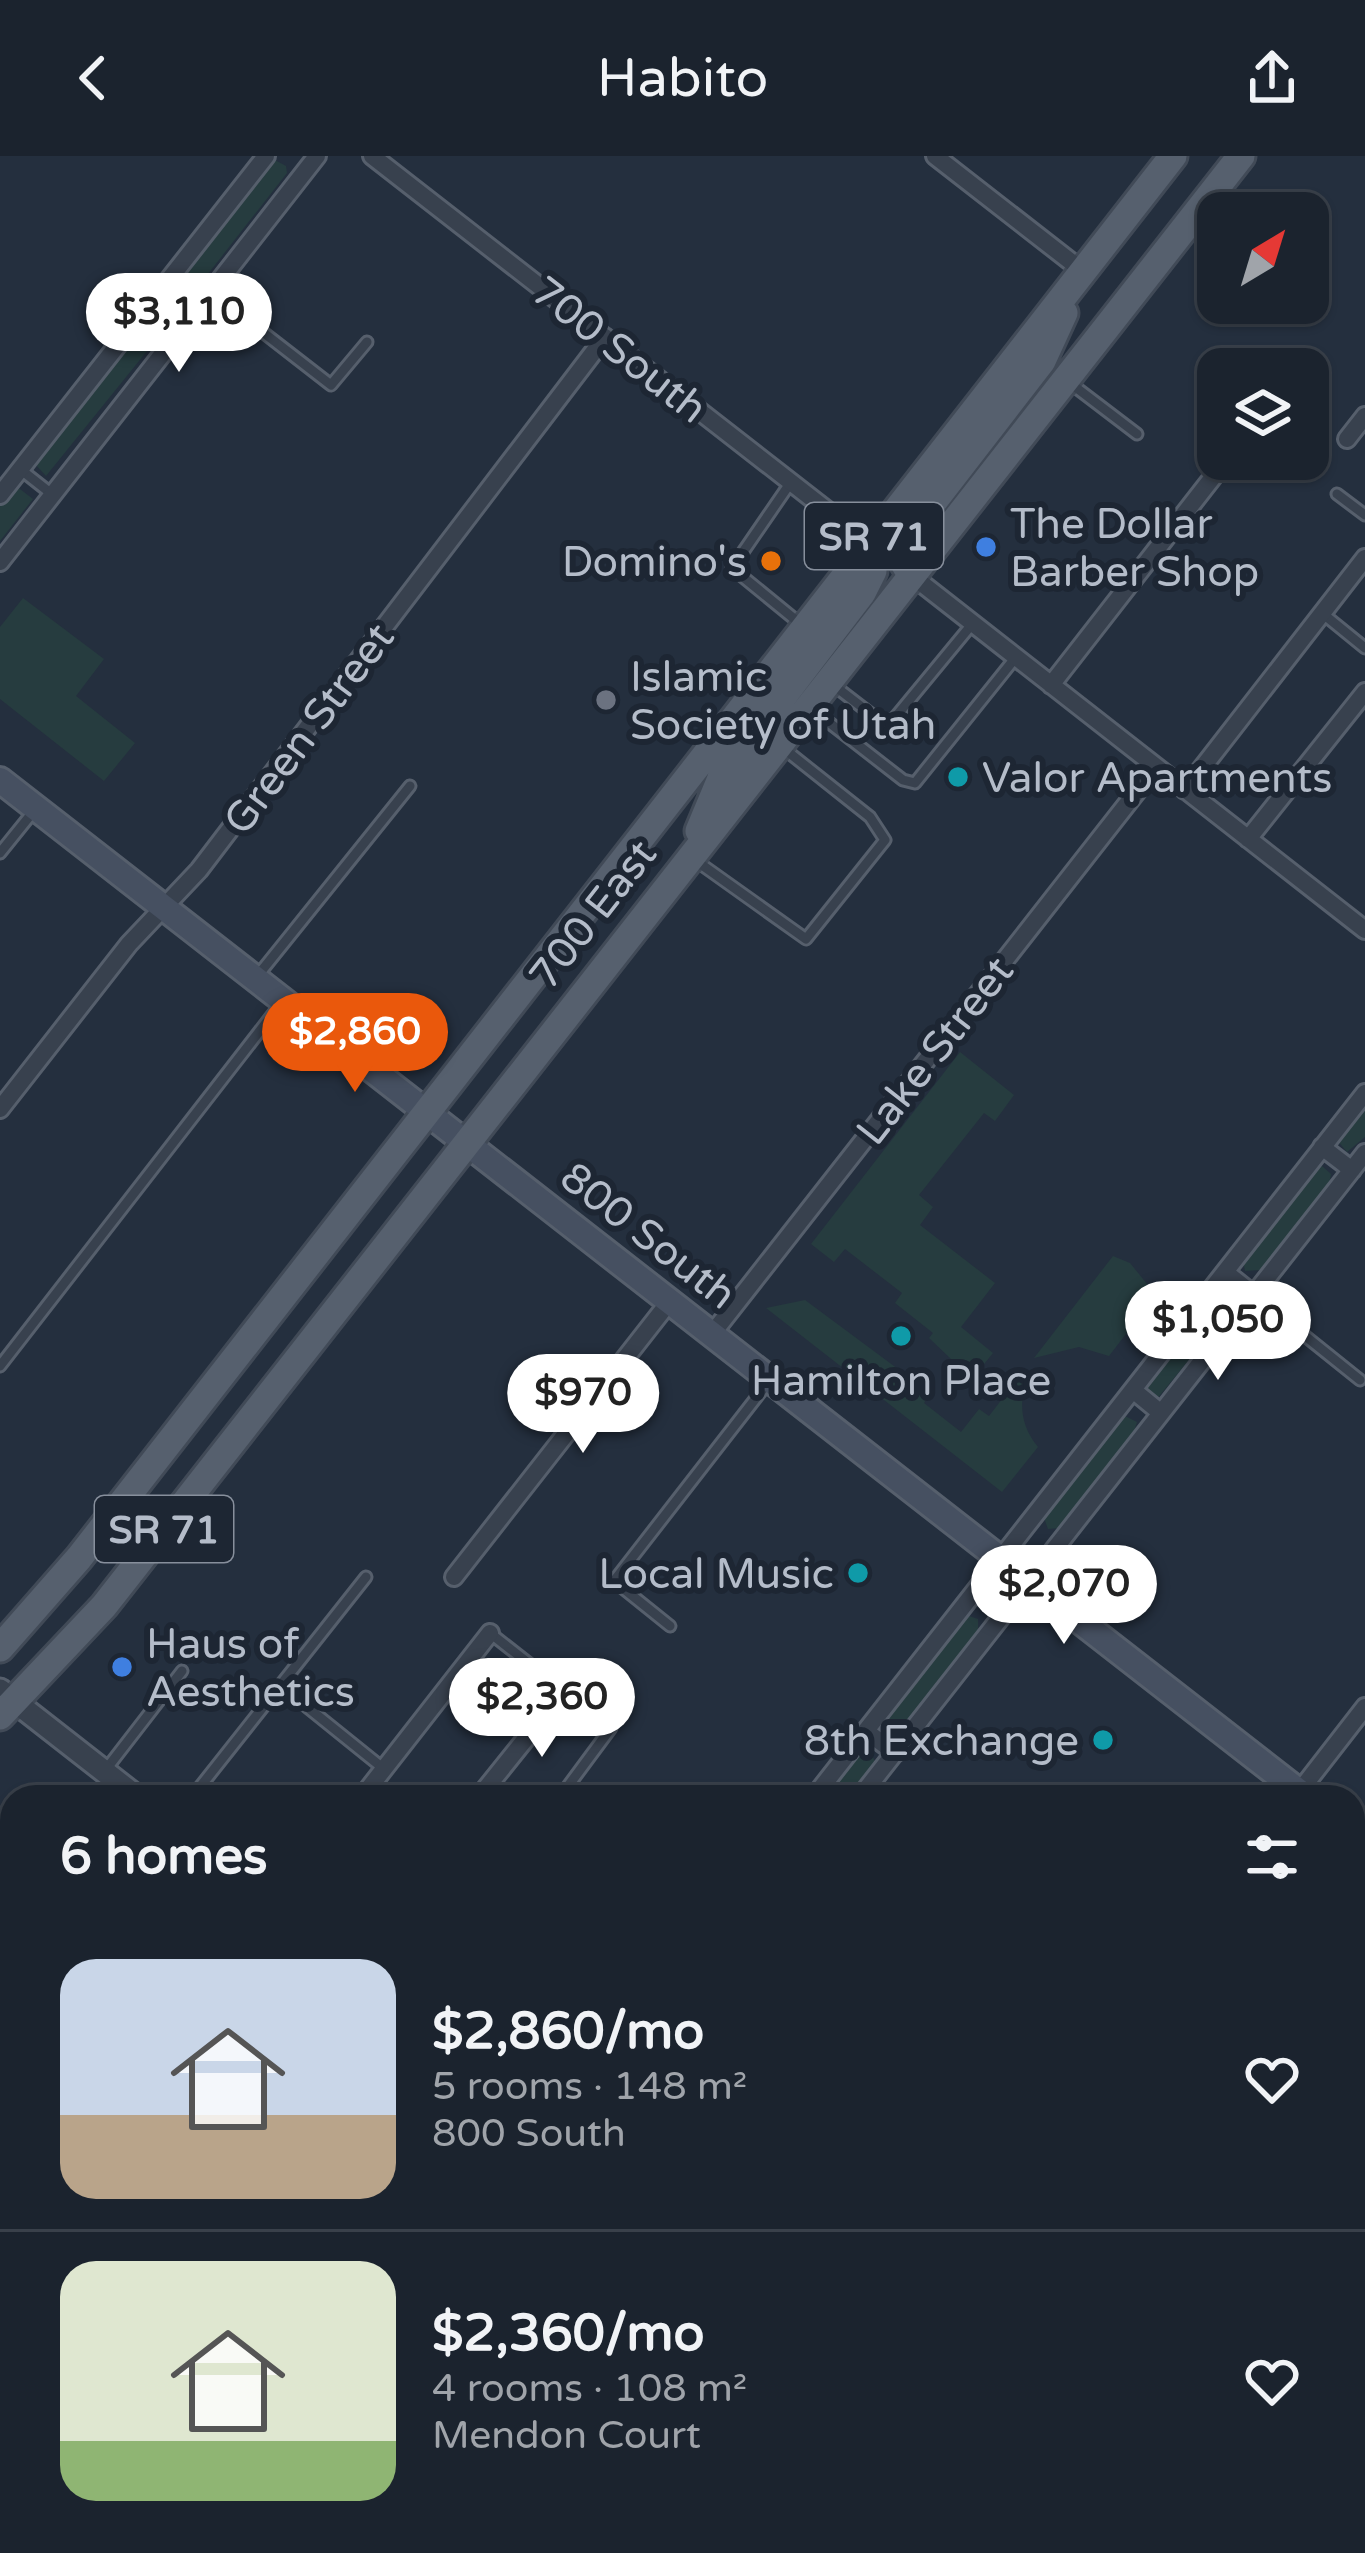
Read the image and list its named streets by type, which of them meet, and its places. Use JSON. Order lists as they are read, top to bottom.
{
  "streets": {
    "main road": ["SR 71", "700 East", "800 South"],
    "street": ["700 South", "Green Street", "Lake Street"]
  },
  "crossings": [
    ["700 South", "Green Street"],
    ["700 South", "700 East"],
    ["Green Street", "800 South"],
    ["700 East", "800 South"],
    ["Lake Street", "800 South"]
  ],
  "places": [
    "The Dollar Barber Shop",
    "Domino's",
    "Islamic Society of Utah",
    "Valor Apartments",
    "Hamilton Place",
    "Local Music",
    "Haus of Aesthetics",
    "8th Exchange"
  ],
  "north": "top right",
  "page": {
    "header": "Habito",
    "price": [
      "$3,110",
      "$2,860",
      "$1,050",
      "$970",
      "$2,070",
      "$2,360"
    ],
    "heading": "6 homes",
    "list": [
      {
        "name": "$2,860/mo",
        "note": "5 rooms · 148 m² · 800 South"
      },
      {
        "name": "$2,360/mo",
        "note": "4 rooms · 108 m² · Mendon Court"
      }
    ]
  }
}
